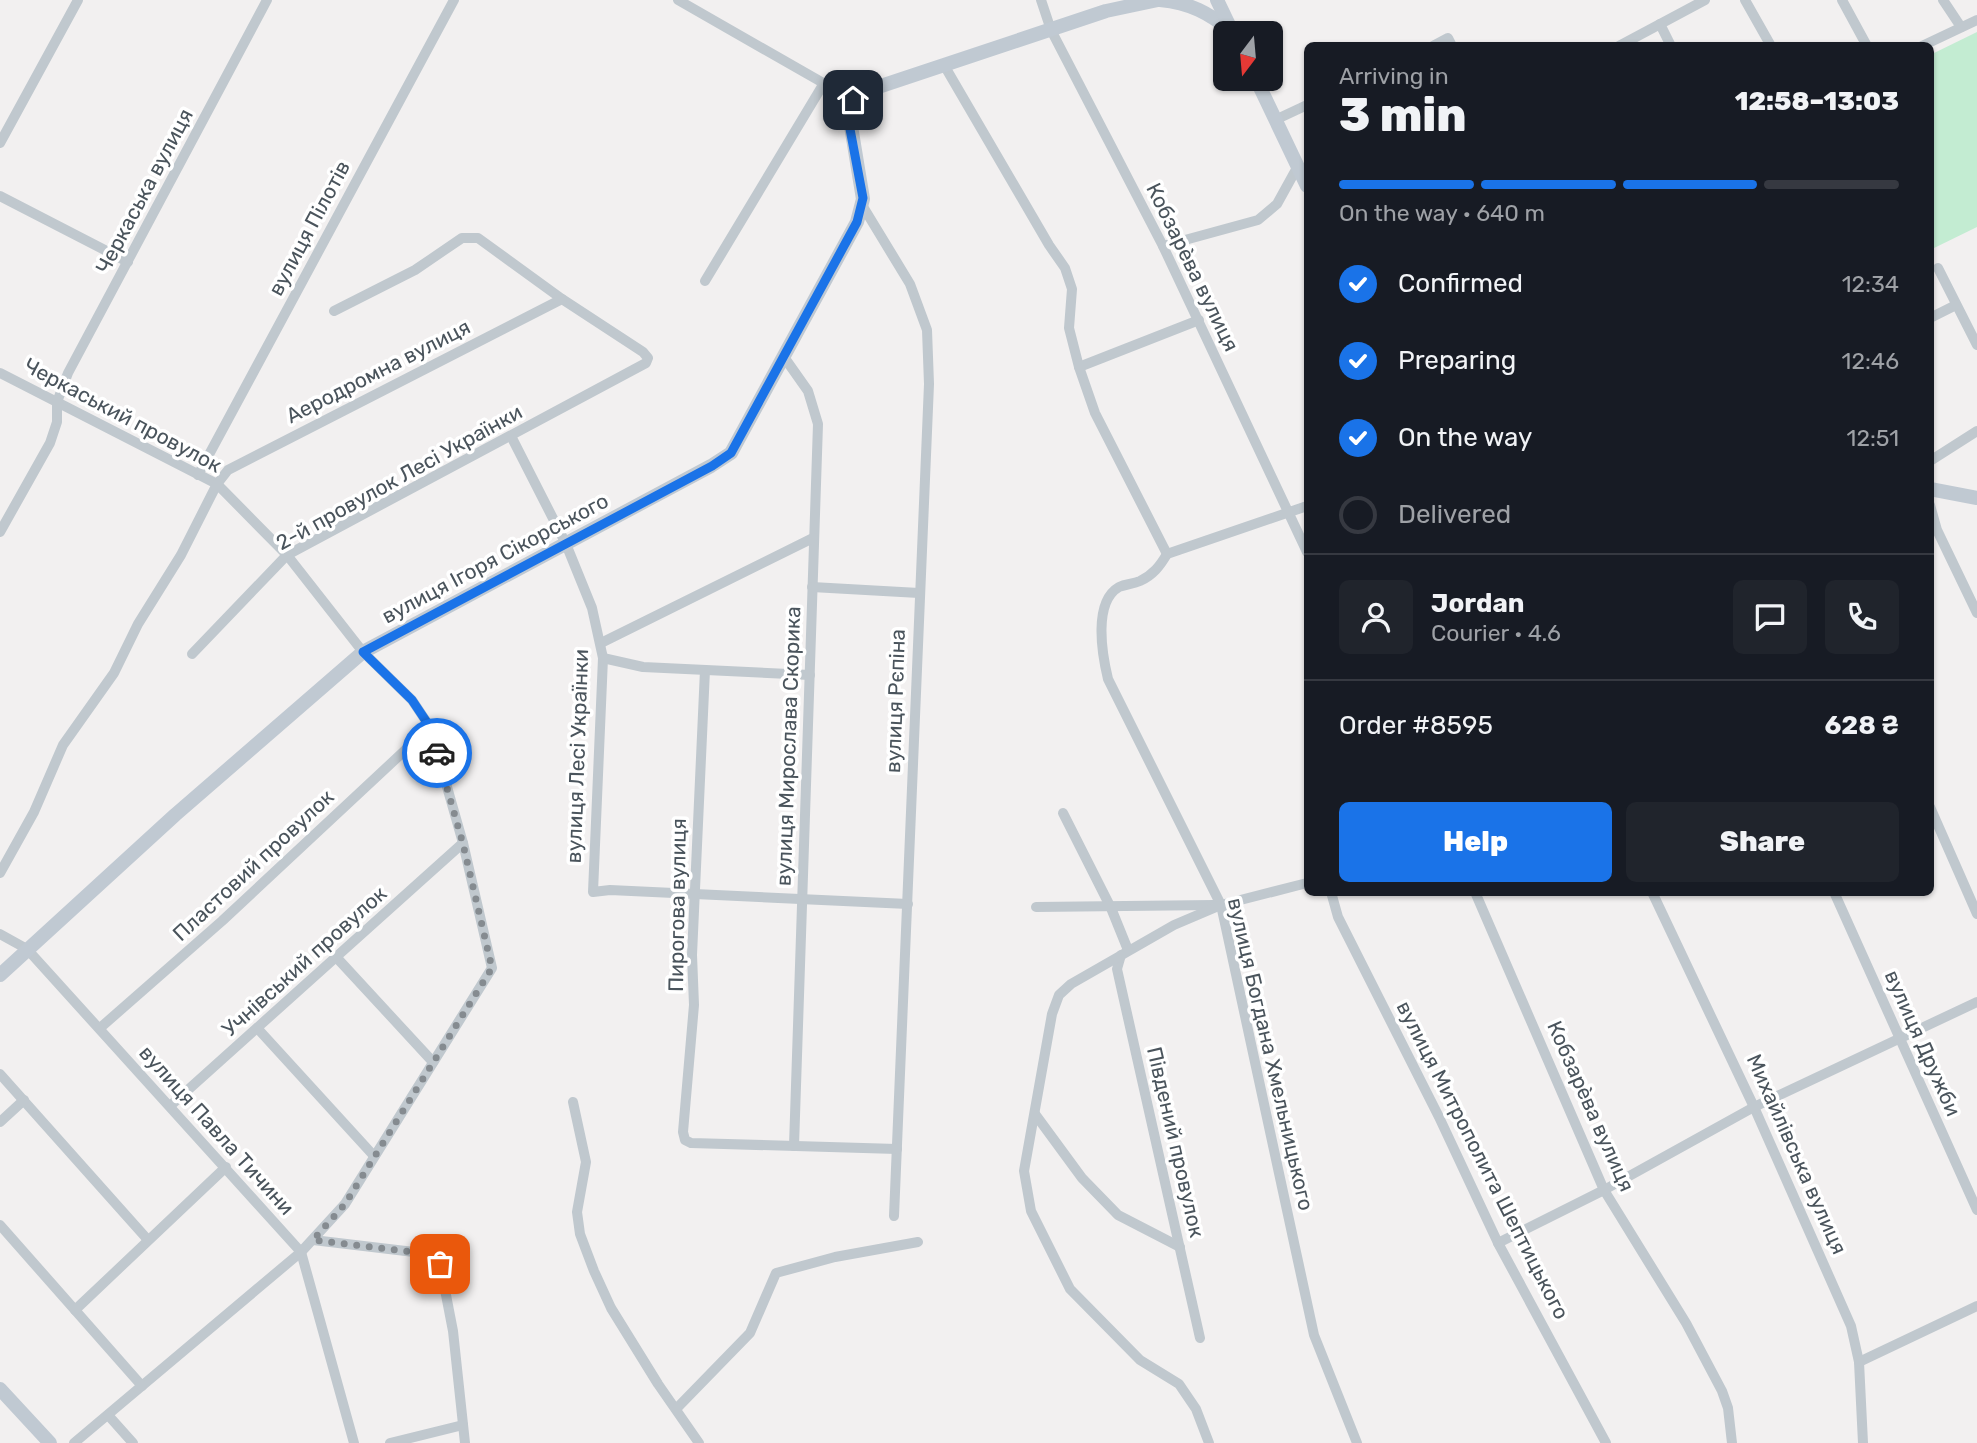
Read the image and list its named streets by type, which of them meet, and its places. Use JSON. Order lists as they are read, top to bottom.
{
  "streets": {
    "main road": ["вулиця Ігоря Сікорського"],
    "street": [
      "Черкаська вулиця",
      "вулиця Пілотів",
      "Кобзарèва вулиця",
      "Аеродромна вулиця",
      "Черкаський провулок",
      "2-й провулок Лесі Українки",
      "вулиця Рєпіна",
      "вулиця Мирослава Скорика",
      "вулиця Лесі Українки",
      "Пластовий провулок",
      "Пирогова вулиця",
      "Учнівський провулок",
      "вулиця Дружби",
      "вулиця Богдана Хмельницького",
      "вулиця Павла Тичини",
      "Південий провулок",
      "Михайлівська вулиця",
      "вулиця Митрополита Шептицького"
    ]
  },
  "crossings": [
    ["Черкаська вулиця", "Черкаський провулок"],
    ["вулиця Пілотів", "Черкаський провулок"],
    ["Аеродромна вулиця", "Черкаський провулок"],
    ["Аеродромна вулиця", "2-й провулок Лесі Українки"],
    ["Черкаський провулок", "2-й провулок Лесі Українки"],
    ["Черкаський провулок", "вулиця Ігоря Сікорського"],
    ["2-й провулок Лесі Українки", "вулиця Лесі Українки"],
    ["вулиця Ігоря Сікорського", "вулиця Рєпіна"],
    ["вулиця Ігоря Сікорського", "вулиця Мирослава Скорика"],
    ["вулиця Ігоря Сікорського", "вулиця Лесі Українки"],
    ["вулиця Ігоря Сікорського", "вулиця Павла Тичини"],
    ["вулиця Мирослава Скорика", "Пирогова вулиця"],
    ["вулиця Лесі Українки", "Пирогова вулиця"],
    ["Пластовий провулок", "вулиця Павла Тичини"],
    ["Учнівський провулок", "вулиця Павла Тичини"]
  ],
  "north": "bottom",
  "page": {
    "heading": ["3 min", "Arriving in", "12:58–13:03"],
    "panel": [
      "Jordan",
      "Courier · 4.6",
      "Order #8595",
      "628 ₴"
    ],
    "bar": "On the way · 640 m",
    "list": [
      ["Confirmed", "12:34"],
      ["Preparing", "12:46"],
      ["On the way", "12:51"],
      "Delivered"
    ],
    "buttons": ["Help", "Share"]
  }
}
